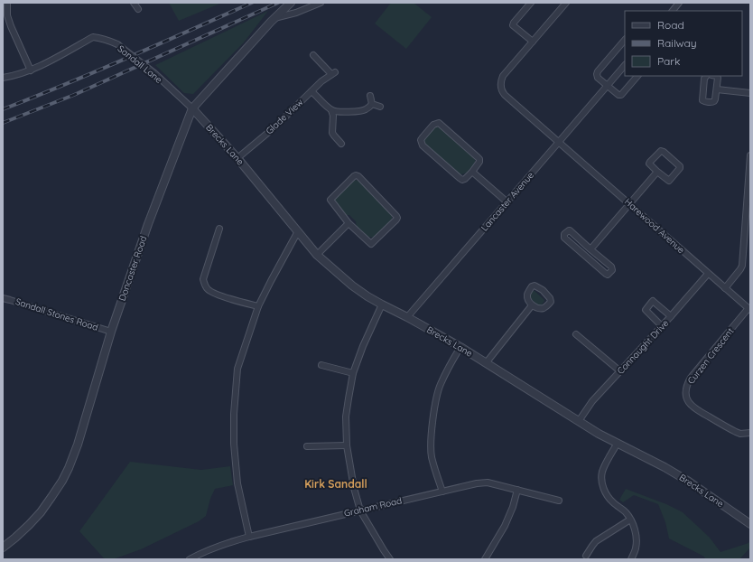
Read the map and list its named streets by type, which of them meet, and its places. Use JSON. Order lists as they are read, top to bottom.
{
  "streets": {
    "street": [
      "Sandall Lane",
      "Glade View",
      "Brecks Lane",
      "Lancaster Avenue",
      "Harewood Avenue",
      "Doncaster Road",
      "Sandall Stones Road",
      "Connaught Drive",
      "Curzen Crescent",
      "Graham Road"
    ]
  },
  "crossings": [
    ["Sandall Lane", "Brecks Lane"],
    ["Sandall Lane", "Doncaster Road"],
    ["Glade View", "Brecks Lane"],
    ["Brecks Lane", "Lancaster Avenue"],
    ["Brecks Lane", "Doncaster Road"],
    ["Brecks Lane", "Connaught Drive"],
    ["Lancaster Avenue", "Harewood Avenue"],
    ["Harewood Avenue", "Connaught Drive"],
    ["Harewood Avenue", "Curzen Crescent"],
    ["Doncaster Road", "Sandall Stones Road"]
  ],
  "districts": ["Kirk Sandall"],
  "legend": ["Road", "Railway", "Park"]
}
